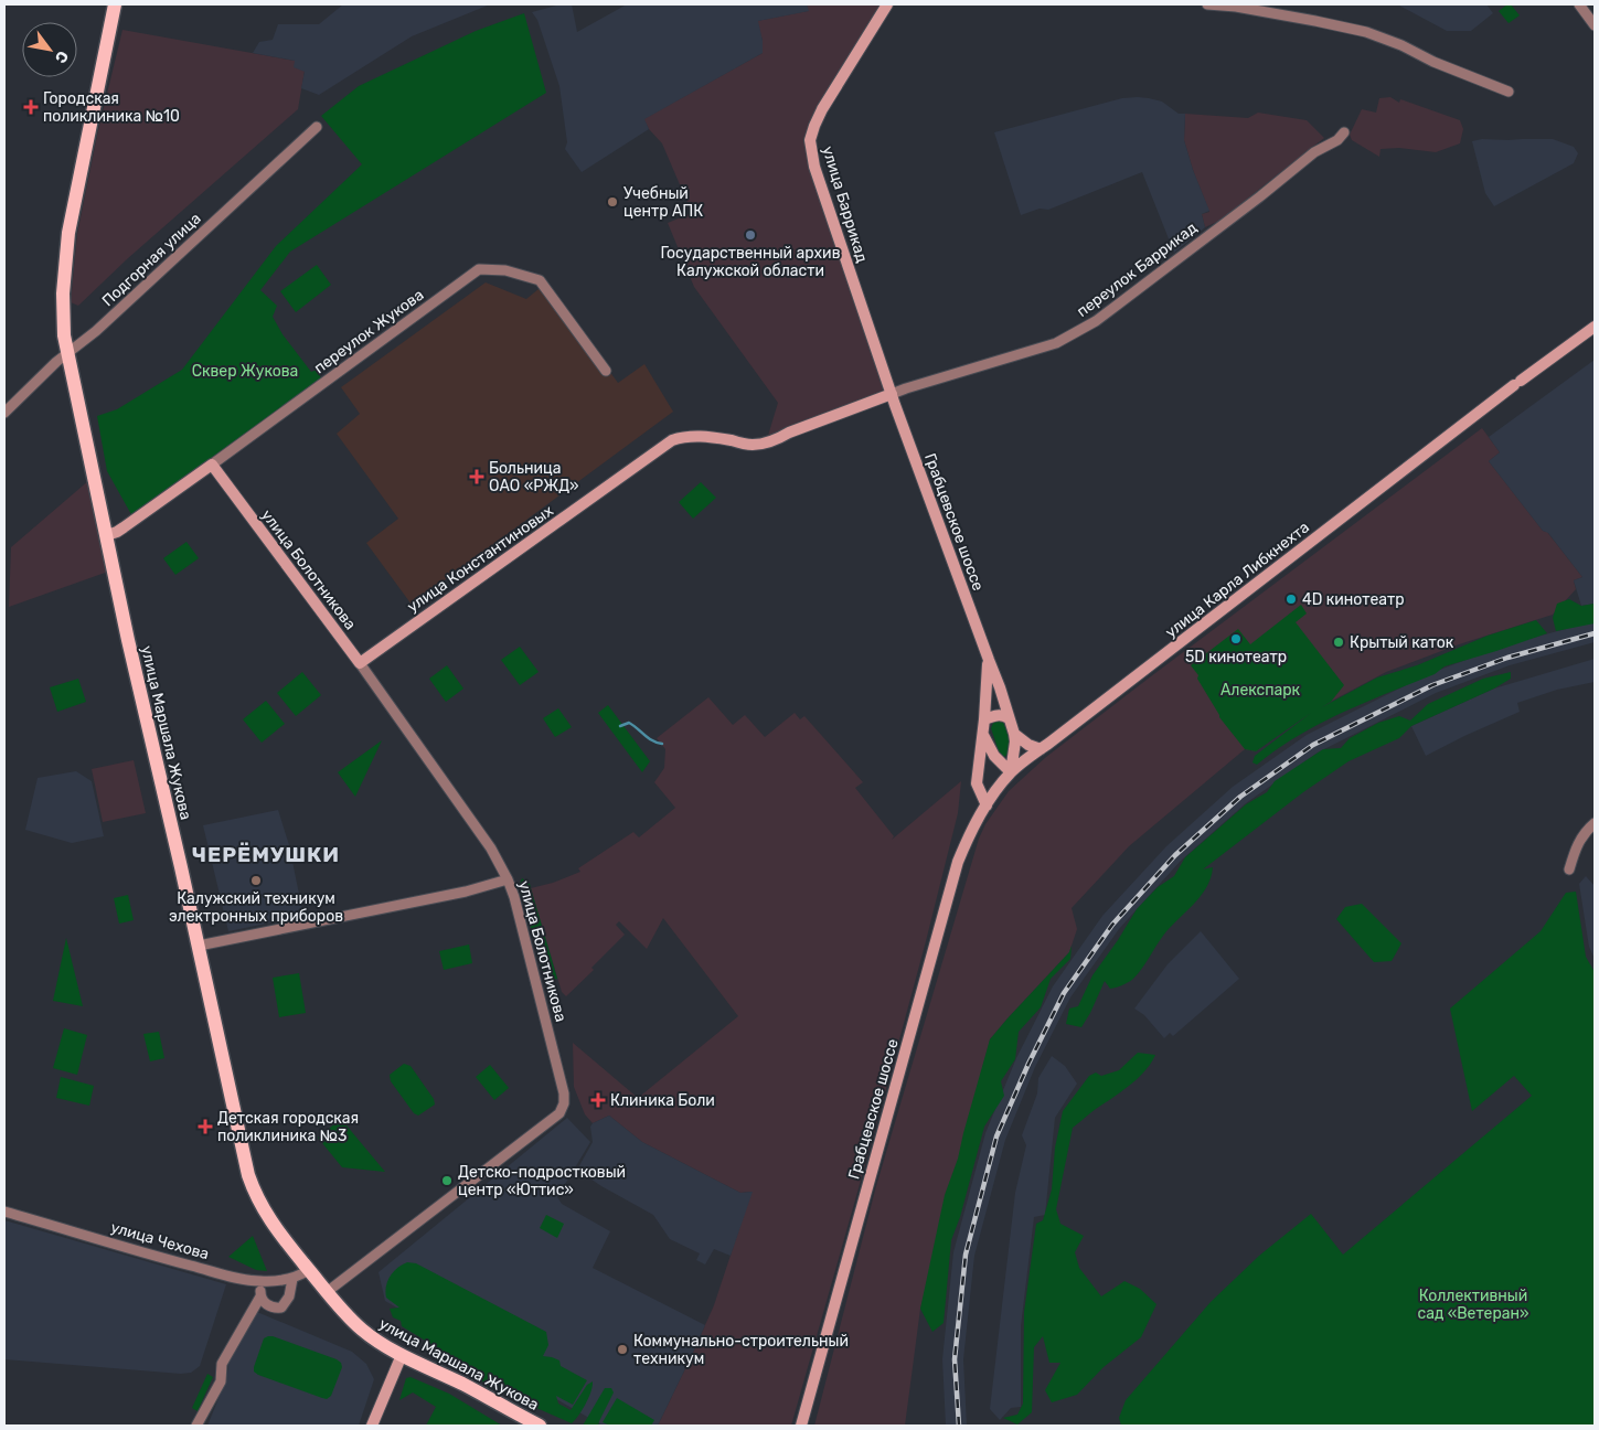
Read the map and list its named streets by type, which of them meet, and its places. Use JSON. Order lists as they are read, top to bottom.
{
  "streets": {
    "main road": ["улица Маршала Жукова"],
    "street": [
      "улица Баррикад",
      "Подгорная улица",
      "переулок Баррикад",
      "переулок Жукова",
      "Грабцевское шоссе",
      "улица Константиновых",
      "улица Болотникова",
      "улица Карла Либкнехта",
      "улица Чехова"
    ]
  },
  "crossings": [
    ["улица Баррикад", "переулок Баррикад"],
    ["улица Баррикад", "Грабцевское шоссе"],
    ["улица Баррикад", "улица Константиновых"],
    ["Подгорная улица", "улица Маршала Жукова"],
    ["переулок Баррикад", "Грабцевское шоссе"],
    ["переулок Баррикад", "улица Константиновых"],
    ["переулок Жукова", "улица Болотникова"],
    ["переулок Жукова", "улица Маршала Жукова"],
    ["Грабцевское шоссе", "улица Константиновых"],
    ["Грабцевское шоссе", "улица Карла Либкнехта"],
    ["улица Константиновых", "улица Болотникова"],
    ["улица Болотникова", "улица Маршала Жукова"],
    ["улица Маршала Жукова", "улица Чехова"]
  ],
  "districts": ["ЧЕРЁМУШКИ"],
  "parks": ["Сквер Жукова", "Алекспарк", "Коллективный сад «Ветеран»"],
  "places": {
    "health": [
      "Городская поликлиника №10",
      "Больница ОАО «РЖД»",
      "Клиника Боли",
      "Детская городская поликлиника №3"
    ],
    "other": [
      "Учебный центр АПК",
      "Государственный архив Калужской области",
      "4D кинотеатр",
      "5D кинотеатр",
      "Крытый каток",
      "Калужский техникум электронных приборов",
      "Детско-подростковый центр «Юттис»",
      "Коммунально-строительный техникум"
    ]
  },
  "north": "bottom right"
}
